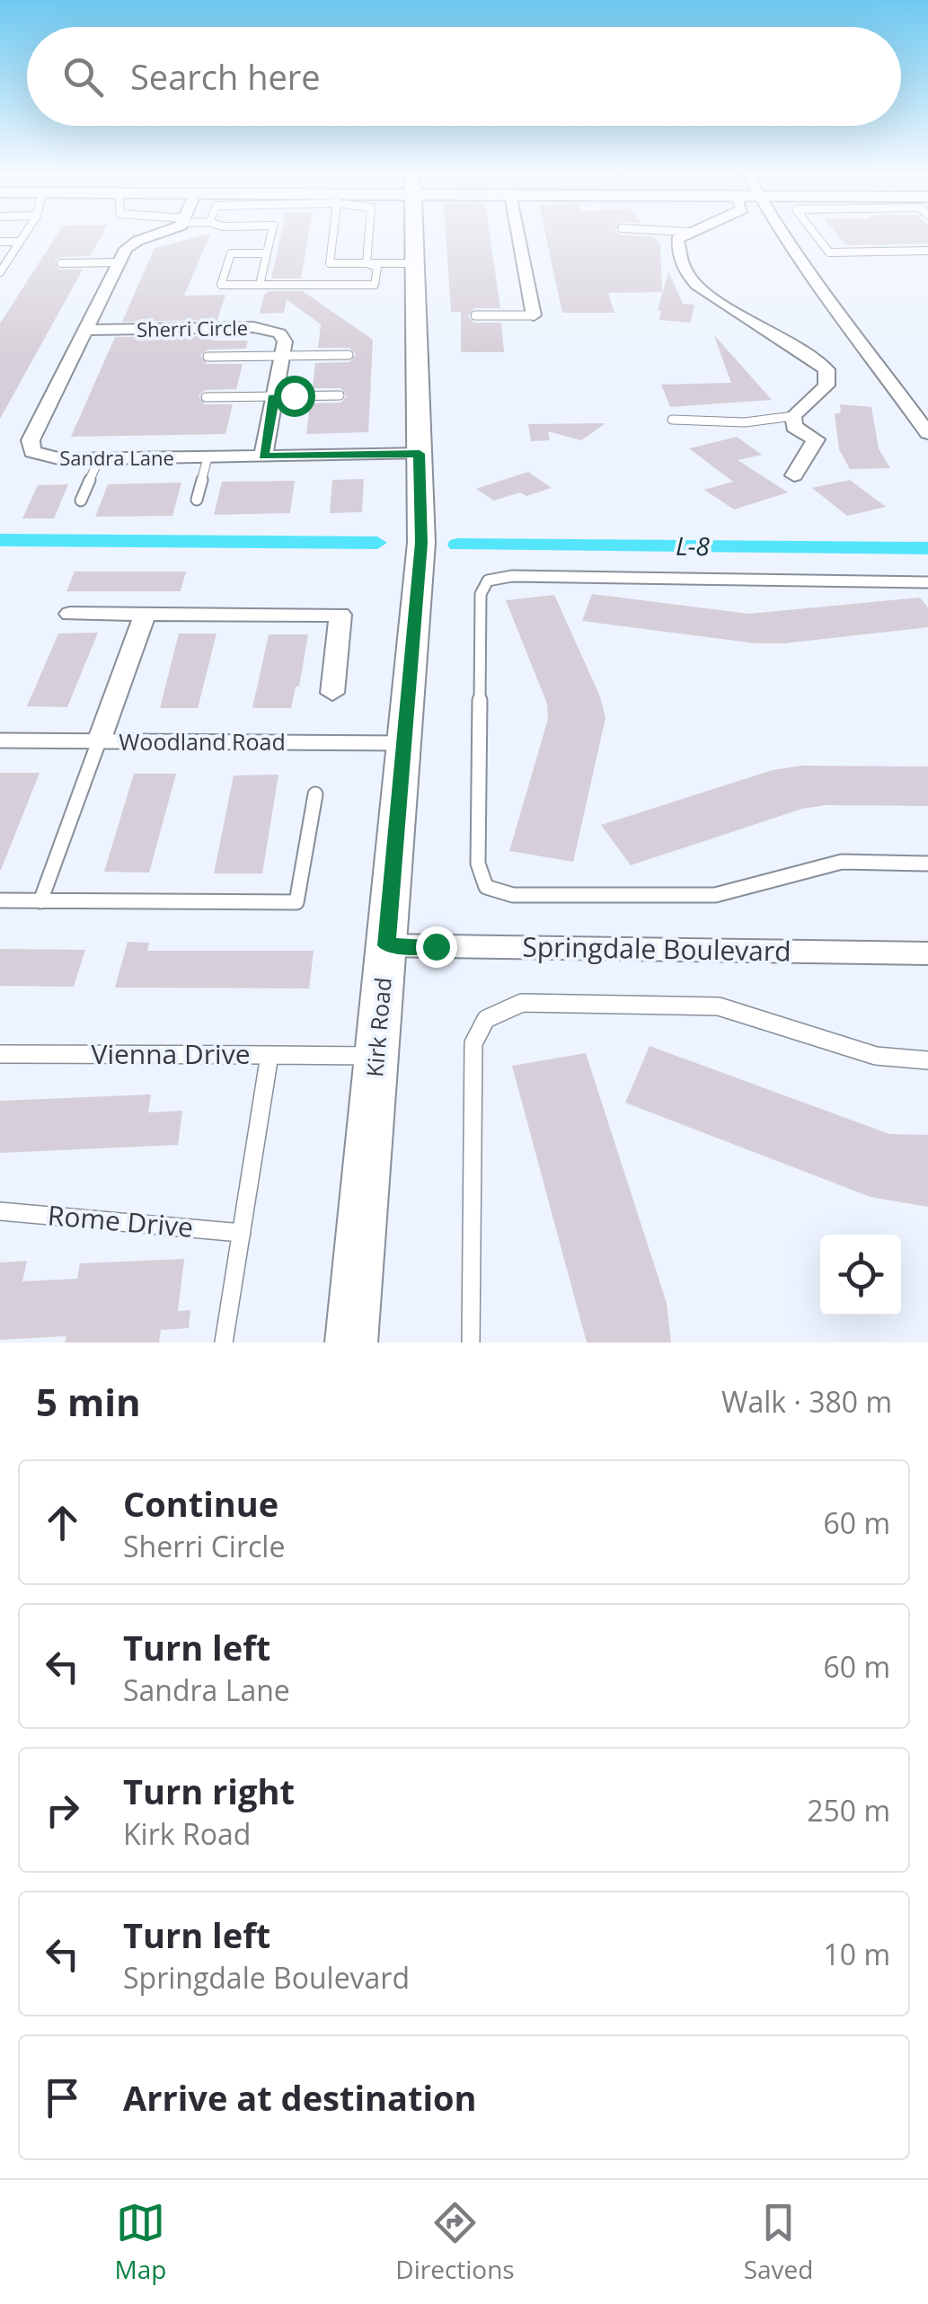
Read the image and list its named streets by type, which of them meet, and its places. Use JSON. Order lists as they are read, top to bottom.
{
  "streets": {
    "main road": ["Kirk Road"],
    "street": ["Sherri Circle", "Sandra Lane", "Springdale Boulevard"],
    "lane": ["Woodland Road", "Vienna Drive", "Rome Drive"]
  },
  "crossings": [
    ["Sherri Circle", "Sandra Lane"],
    ["Sandra Lane", "Kirk Road"],
    ["Woodland Road", "Kirk Road"],
    ["Springdale Boulevard", "Kirk Road"],
    ["Vienna Drive", "Rome Drive"]
  ],
  "water": ["L-8"],
  "page": {
    "search": "Search here",
    "heading": ["5 min", "Walk · 380 m"],
    "list": [
      ["Continue", "Sherri Circle", "60 m"],
      ["Turn left", "Sandra Lane", "60 m"],
      ["Turn right", "Kirk Road", "250 m"],
      ["Turn left", "Springdale Boulevard", "10 m"],
      "Arrive at destination"
    ],
    "nav": ["Map", "Directions", "Saved"]
  }
}
